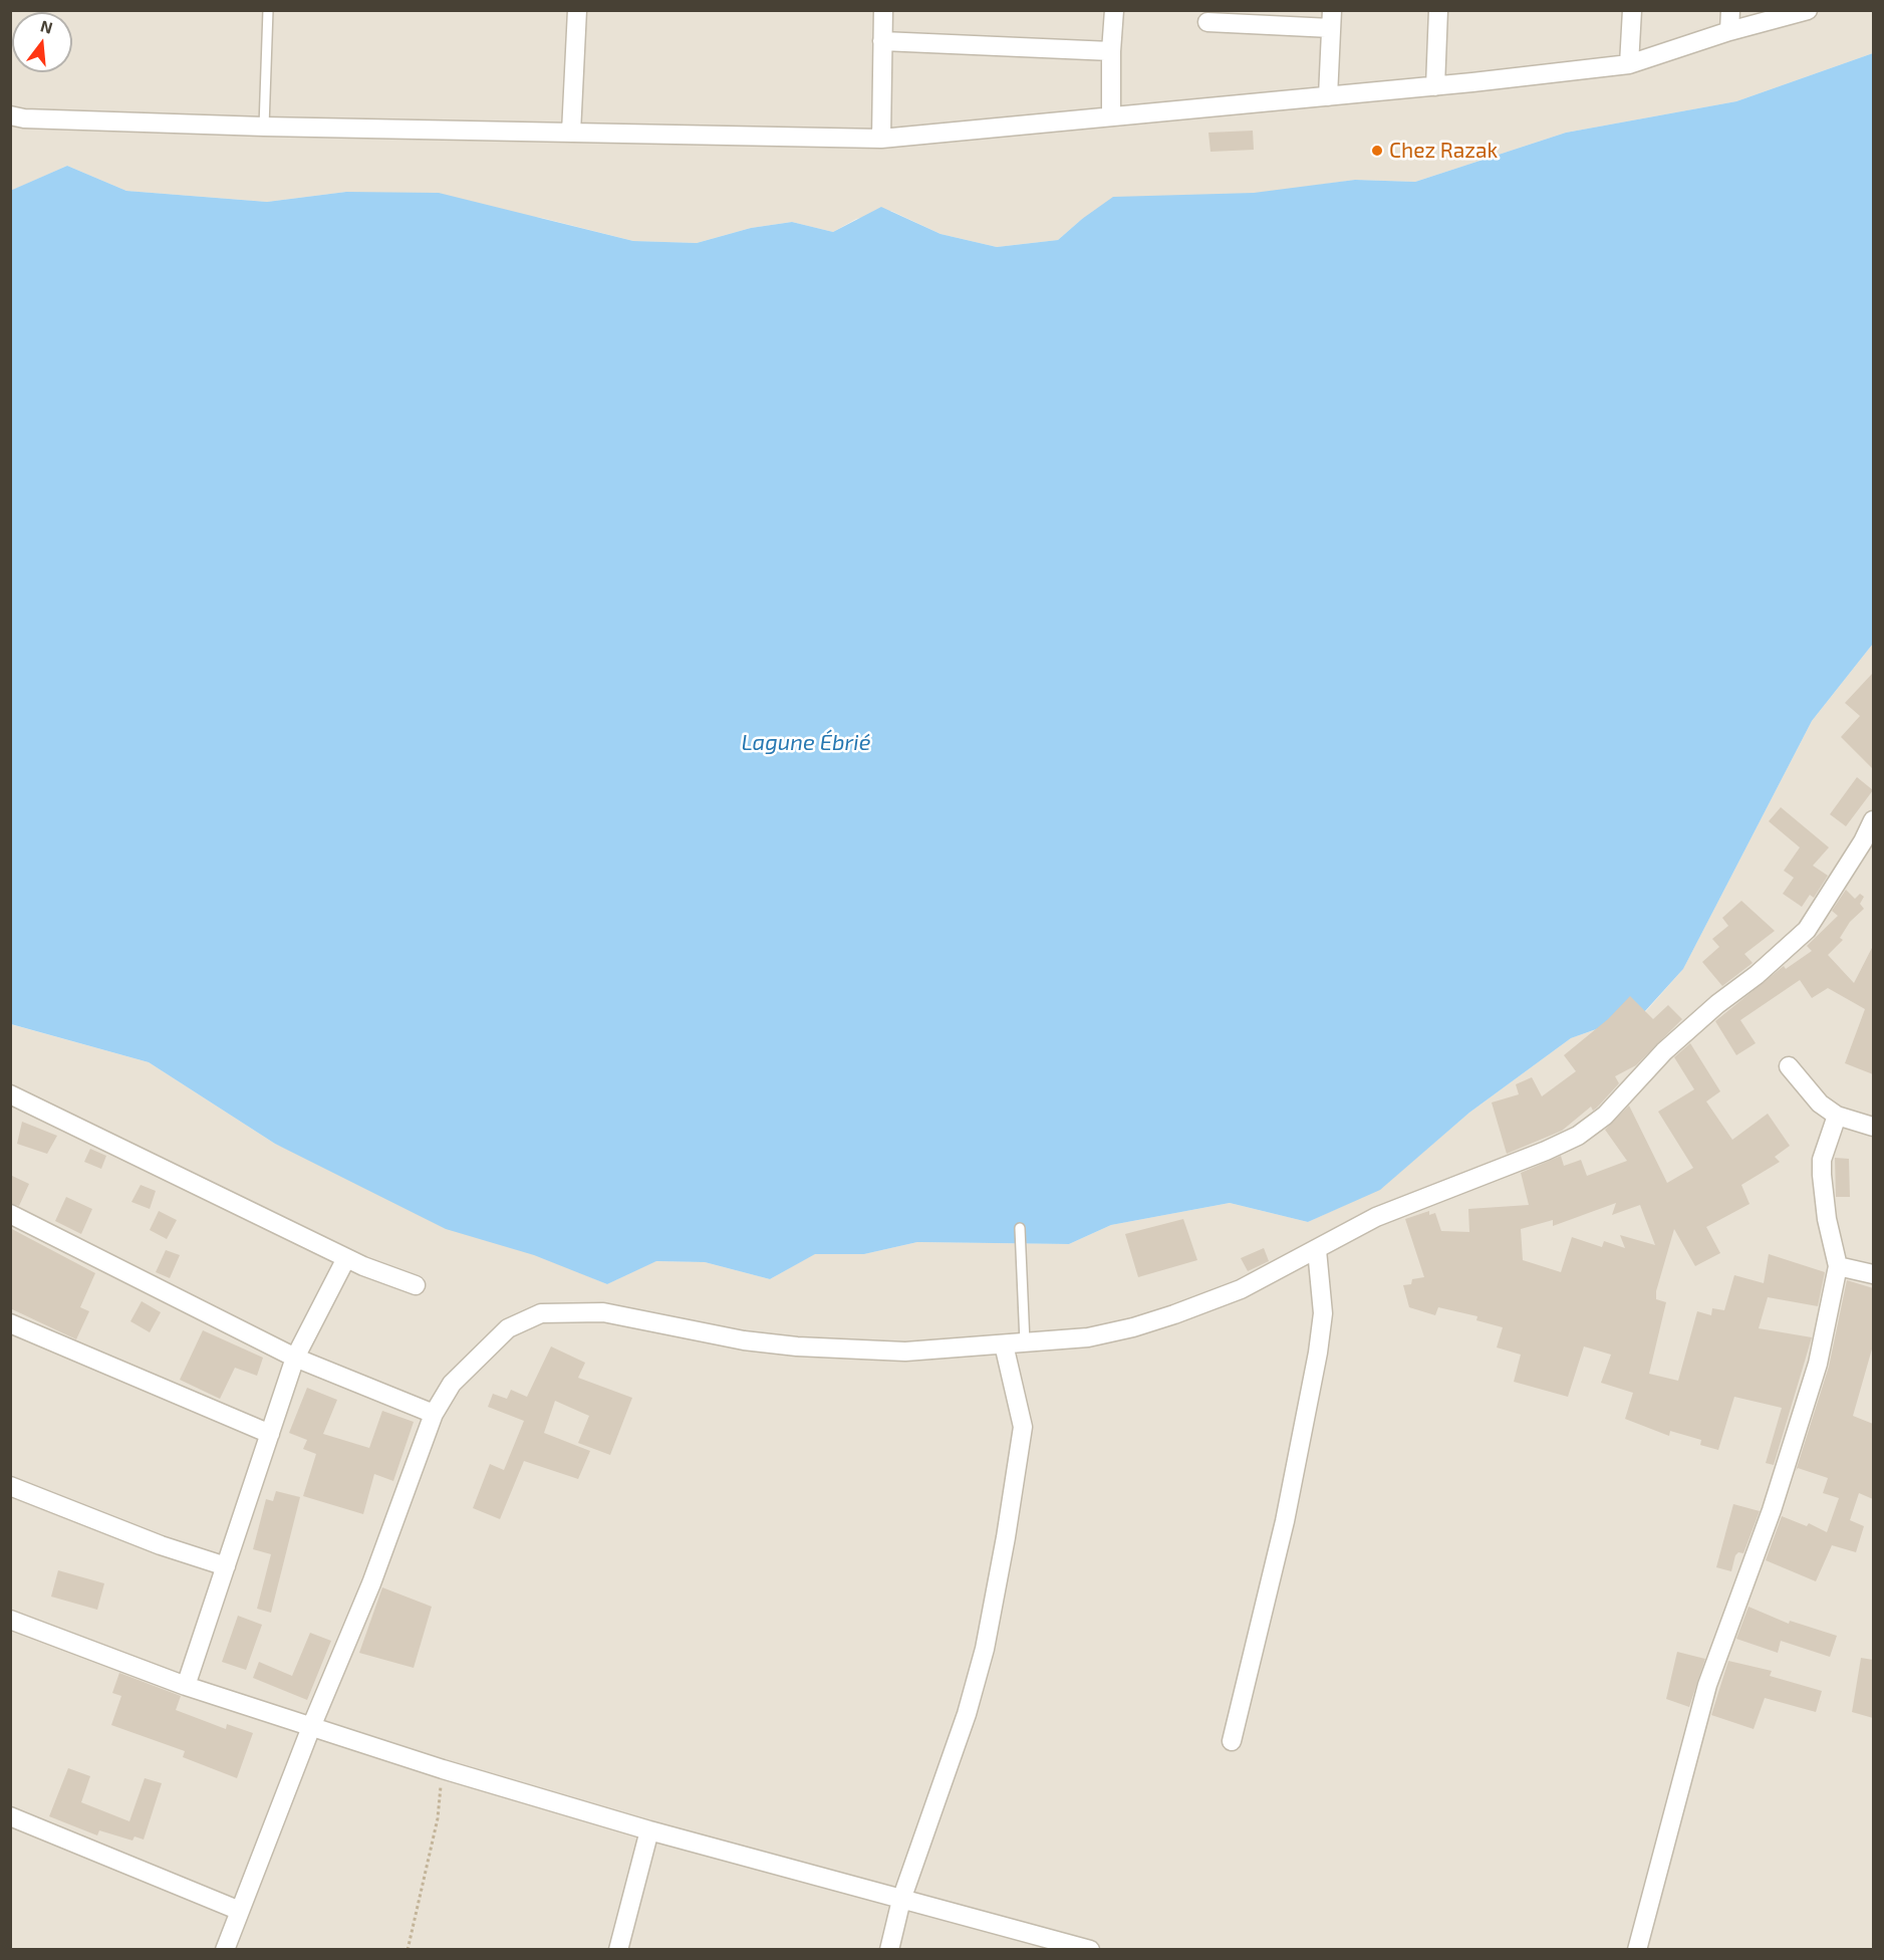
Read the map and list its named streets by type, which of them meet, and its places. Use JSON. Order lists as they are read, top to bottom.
{
  "water": ["Lagune Ébrié"],
  "places": ["Chez Razak"],
  "north": "top"
}
